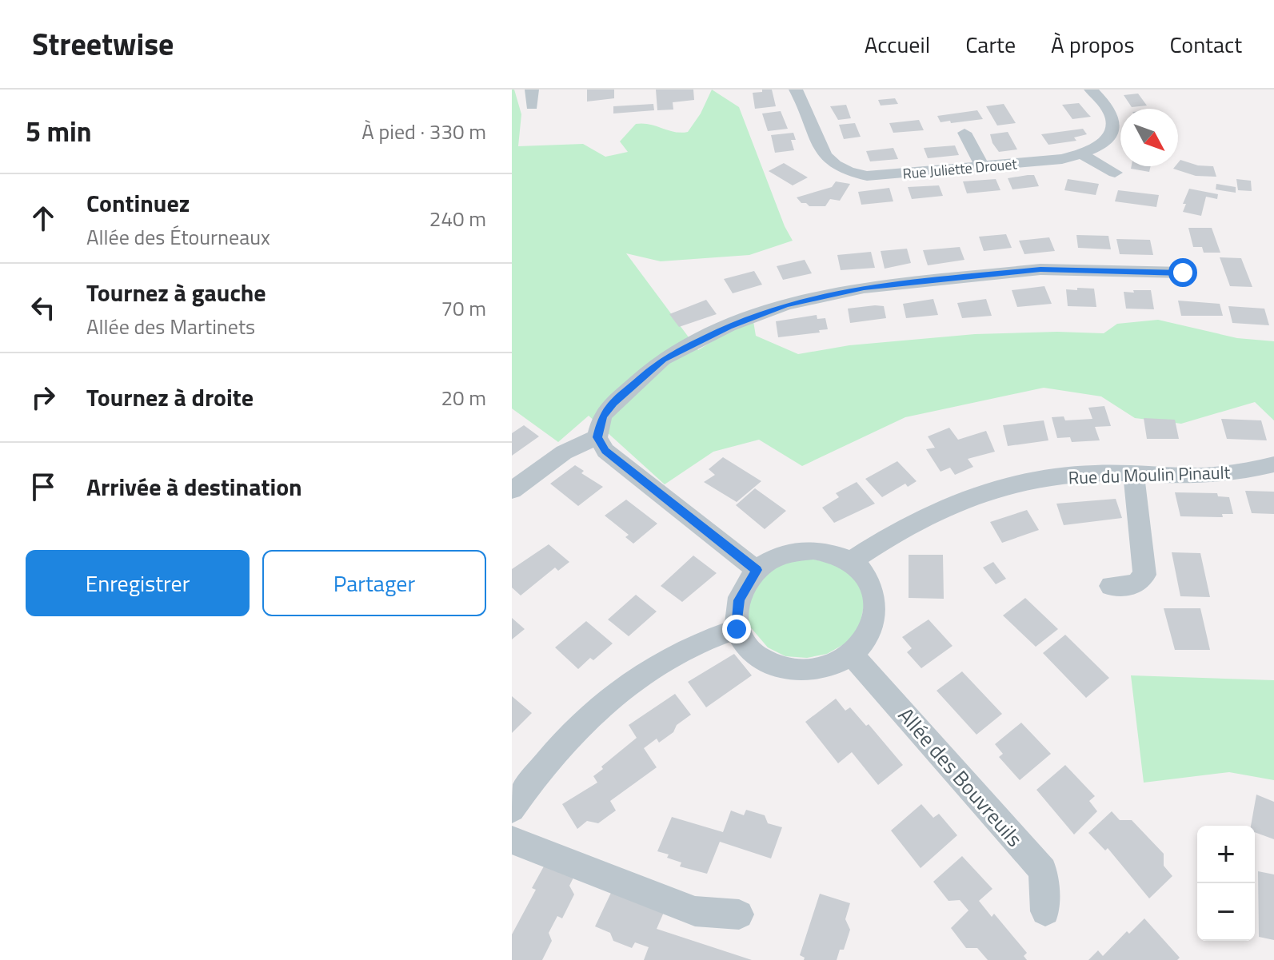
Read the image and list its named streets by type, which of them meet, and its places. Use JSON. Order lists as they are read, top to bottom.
{
  "streets": {
    "street": ["Rue Juliette Drouet", "Rue du Moulin Pinault", "Allée des Bouvreuils"]
  },
  "crossings": [
    ["Rue du Moulin Pinault", "Allée des Bouvreuils"]
  ],
  "north": "bottom right",
  "page": {
    "header": "Streetwise",
    "nav": [
      "Accueil",
      "Carte",
      "À propos",
      "Contact"
    ],
    "heading": ["5 min", "À pied · 330 m"],
    "list": [
      ["Continuez", "Allée des Étourneaux", "240 m"],
      ["Tournez à gauche", "Allée des Martinets", "70 m"],
      ["Tournez à droite", "20 m"],
      "Arrivée à destination"
    ],
    "buttons": ["Enregistrer", "Partager"],
    "map_buttons": ["+", "−"]
  }
}
